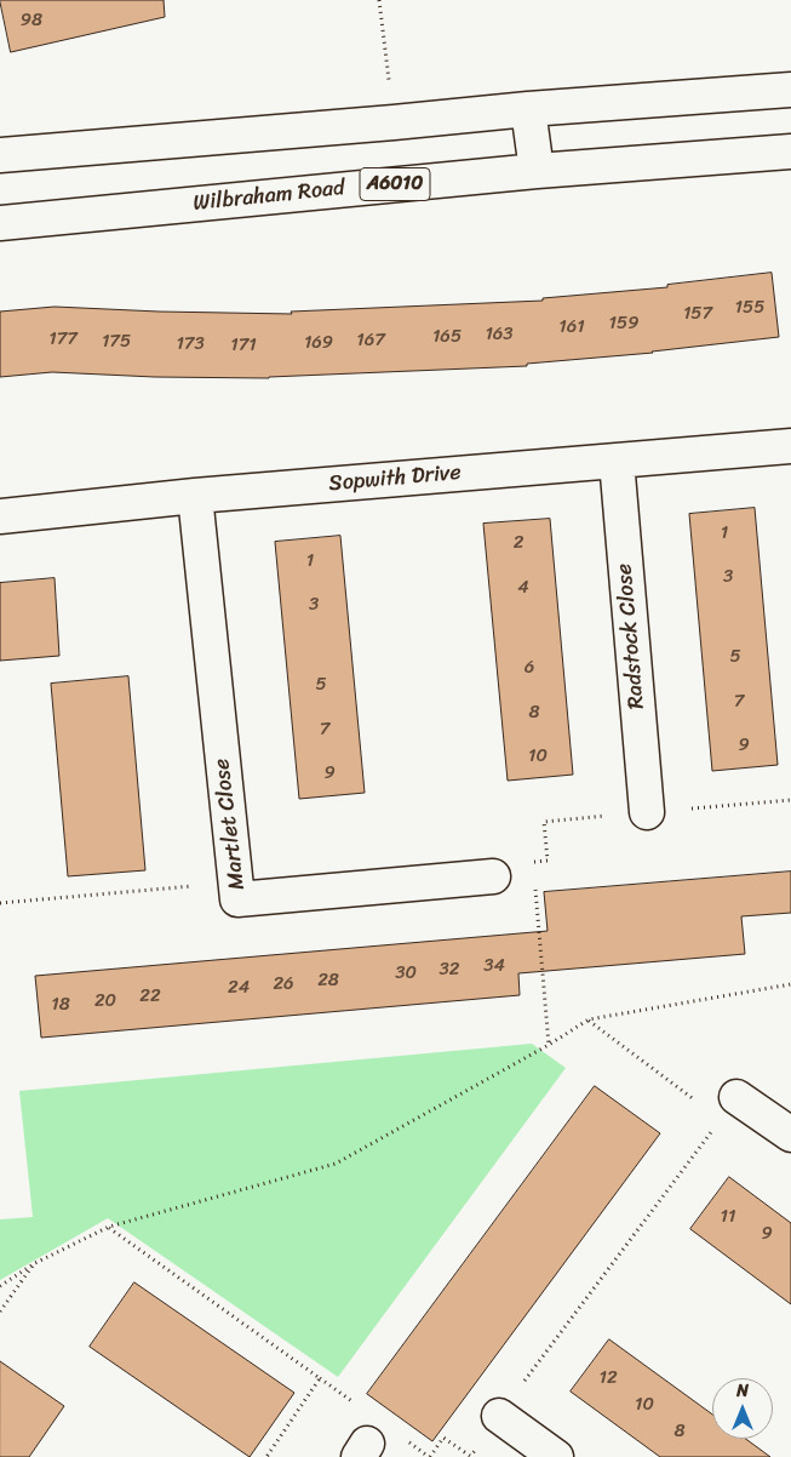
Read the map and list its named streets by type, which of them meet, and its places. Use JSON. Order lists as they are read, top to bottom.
{
  "streets": {
    "main road": [
      "A6010",
      "Wilbraham Road",
      "Sopwith Drive",
      "Radstock Close",
      "Martlet Close"
    ]
  },
  "crossings": [
    ["Sopwith Drive", "Radstock Close"],
    ["Sopwith Drive", "Martlet Close"]
  ],
  "house_numbers": [
    "98",
    "155",
    "157",
    "159",
    "161",
    "163",
    "165",
    "177",
    "167",
    "175",
    "169",
    "173",
    "171",
    "1",
    "2",
    "1",
    "3",
    "4",
    "3",
    "5",
    "6",
    "5",
    "7",
    "8",
    "7",
    "9",
    "10",
    "9",
    "34",
    "32",
    "30",
    "28",
    "26",
    "24",
    "22",
    "20",
    "18",
    "11",
    "9",
    "12",
    "10",
    "8"
  ],
  "north": "top"
}
